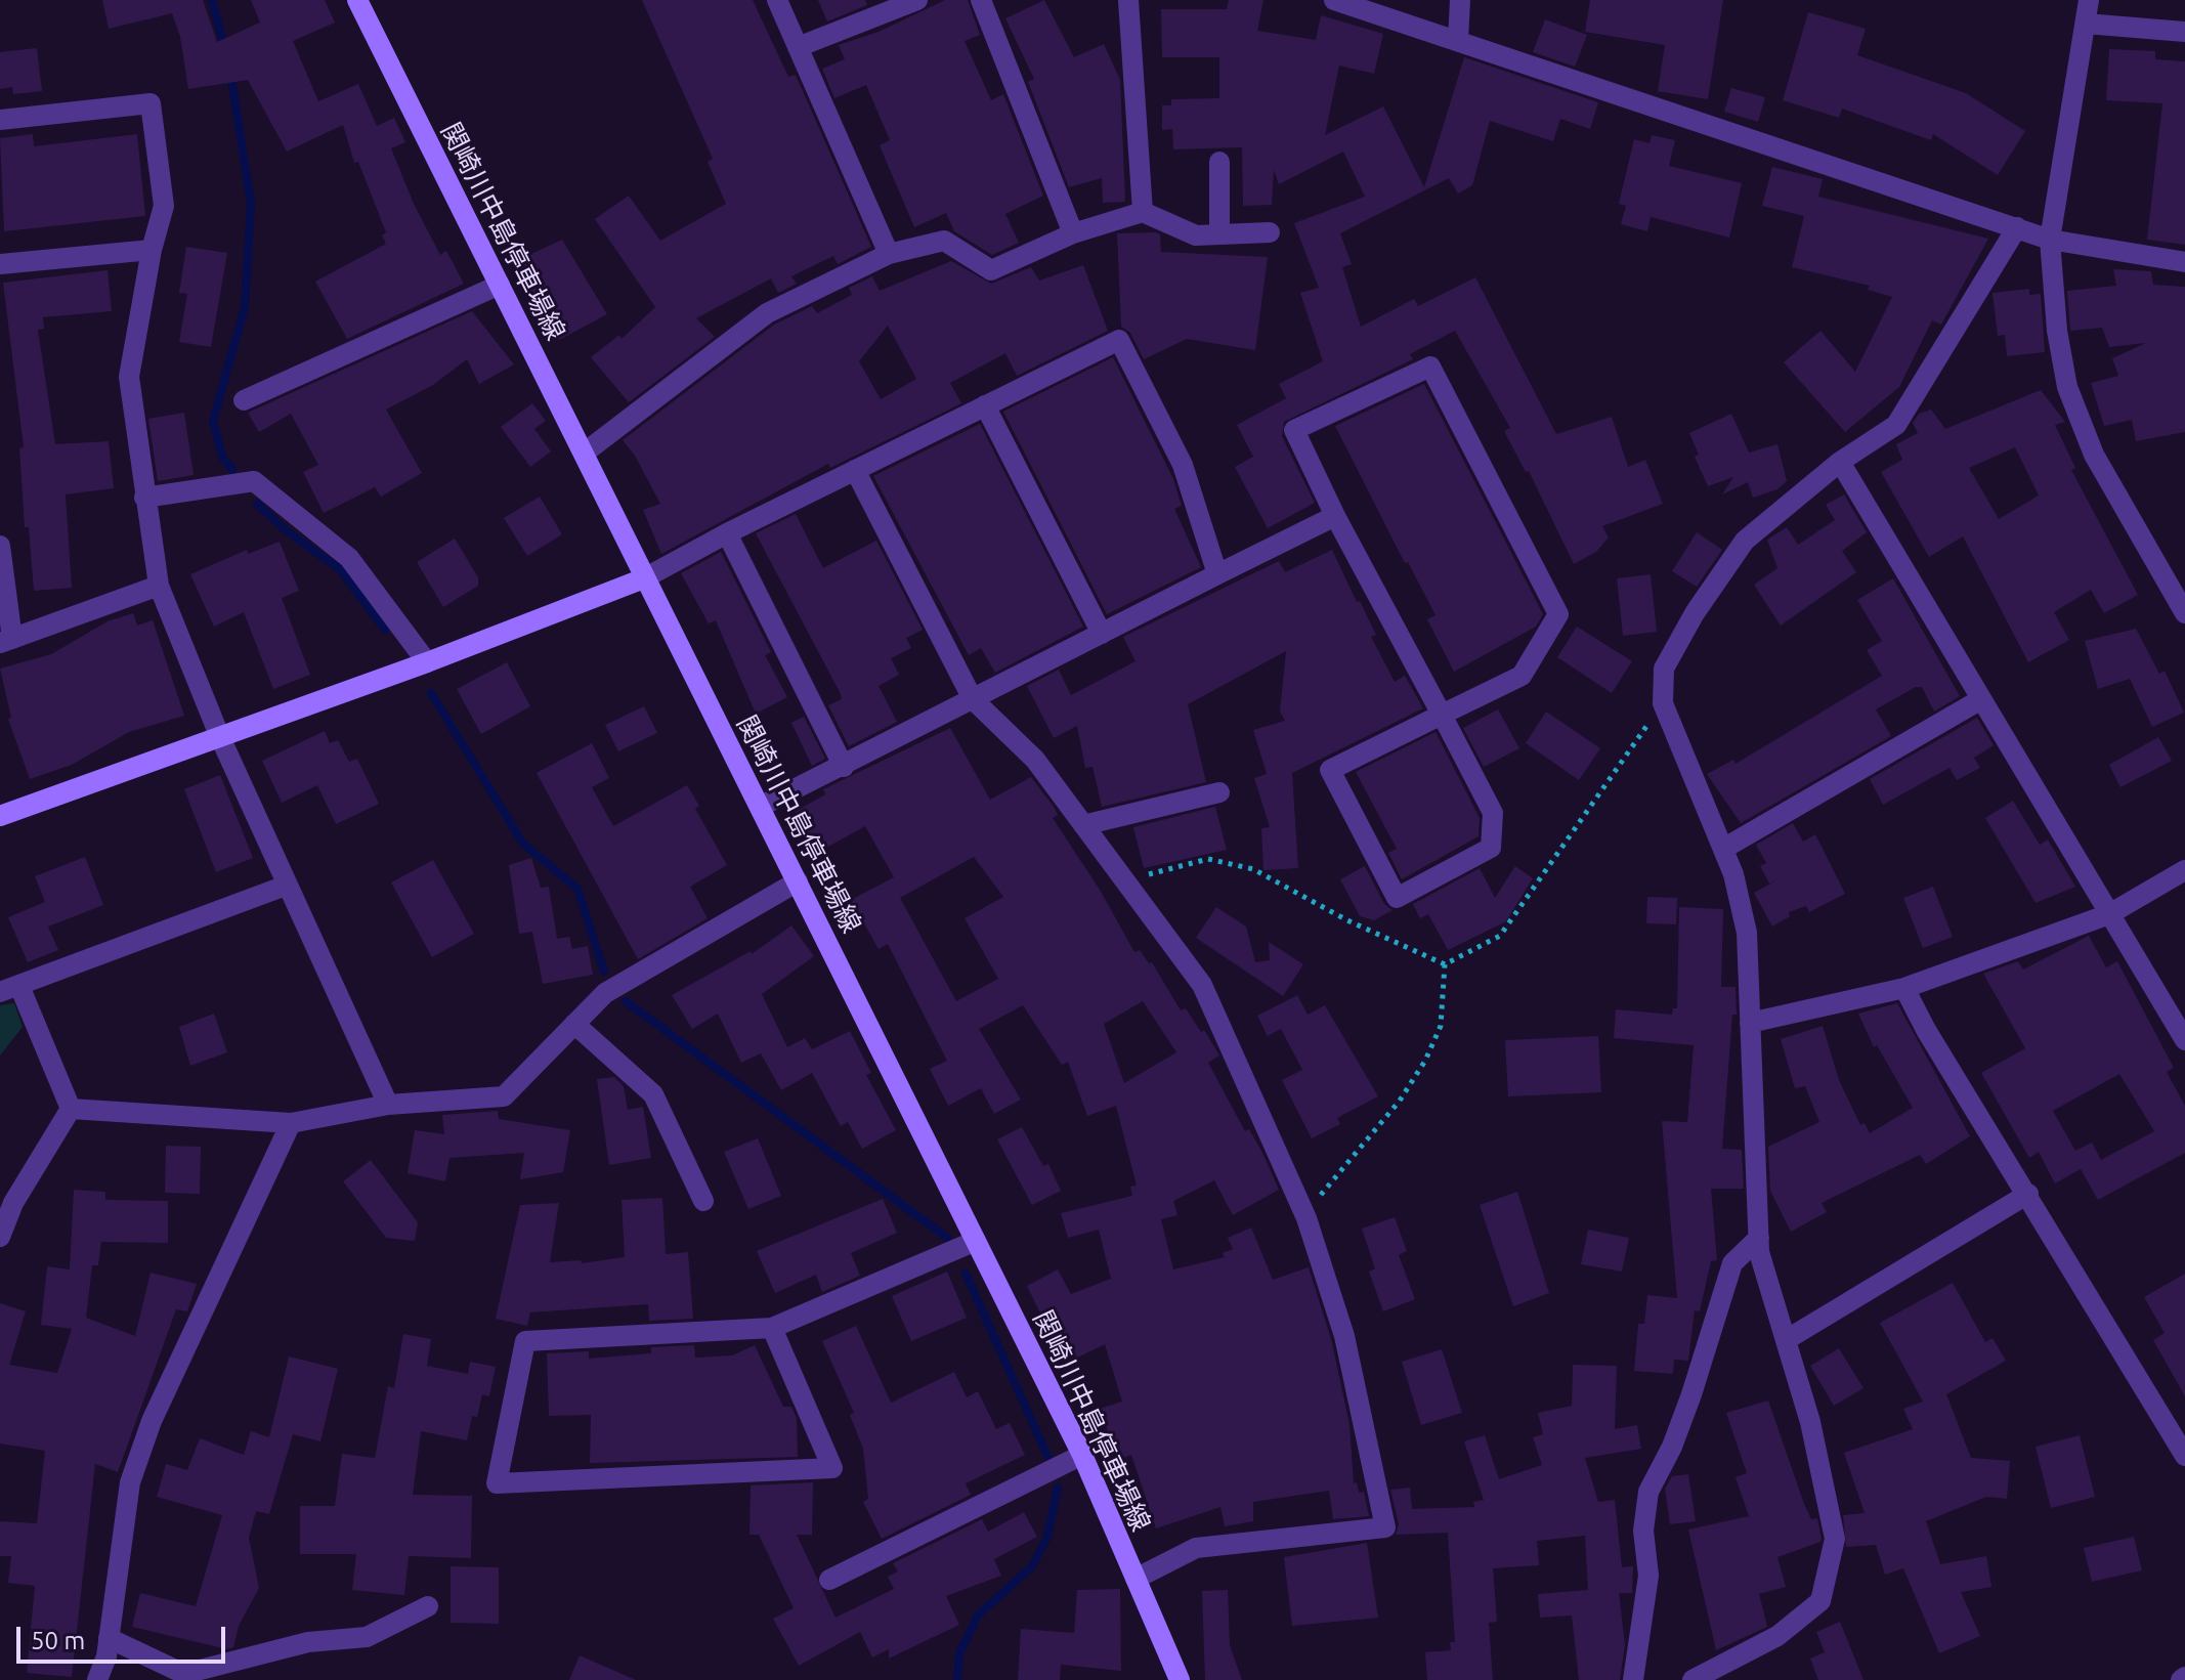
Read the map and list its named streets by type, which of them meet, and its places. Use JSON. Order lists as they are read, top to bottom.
{
  "streets": {
    "main road": ["関崎川中島停車場線"]
  },
  "scale_bar": "50 m"
}
